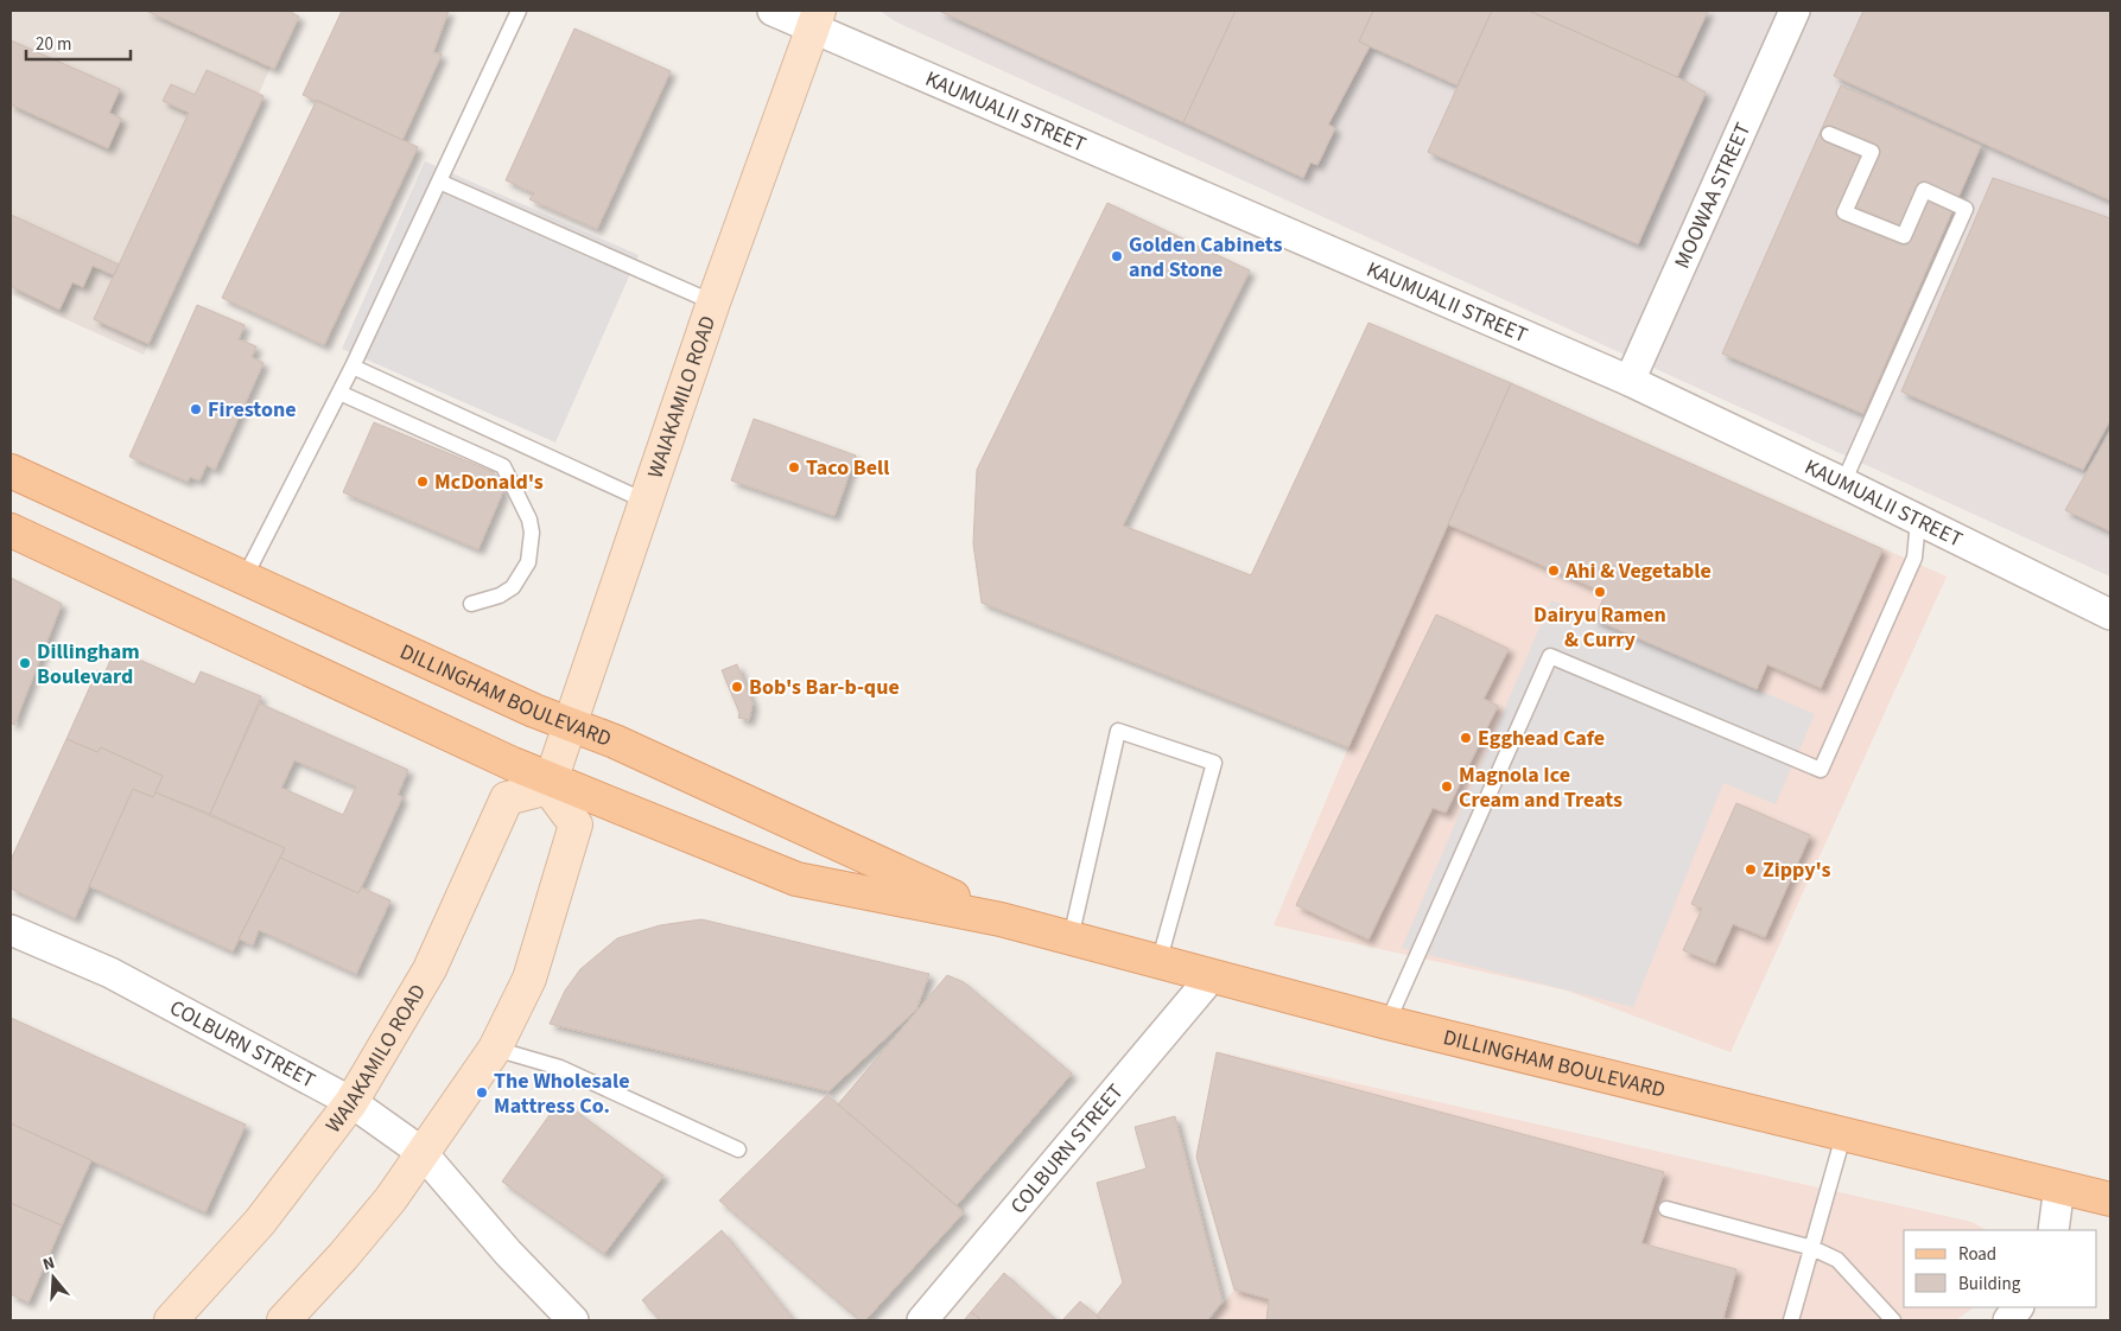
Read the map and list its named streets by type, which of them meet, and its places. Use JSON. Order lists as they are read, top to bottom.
{
  "streets": {
    "main road": ["WAIAKAMILO ROAD", "DILLINGHAM BOULEVARD"],
    "street": ["KAUMUALII STREET", "MOOWAA STREET", "COLBURN STREET"]
  },
  "crossings": [
    ["KAUMUALII STREET", "MOOWAA STREET"],
    ["KAUMUALII STREET", "WAIAKAMILO ROAD"],
    ["WAIAKAMILO ROAD", "DILLINGHAM BOULEVARD"],
    ["WAIAKAMILO ROAD", "COLBURN STREET"],
    ["DILLINGHAM BOULEVARD", "COLBURN STREET"]
  ],
  "places": [
    "Golden Cabinets and Stone",
    "Firestone",
    "Taco Bell",
    "McDonald's",
    "Ahi & Vegetable",
    "Dairyu Ramen & Curry",
    "Dillingham Boulevard",
    "Bob's Bar-b-que",
    "Egghead Cafe",
    "Magnola Ice Cream and Treats",
    "Zippy's",
    "The Wholesale Mattress Co."
  ],
  "legend": ["Road", "Building"],
  "scale_bar": "20 m",
  "north": "top"
}
